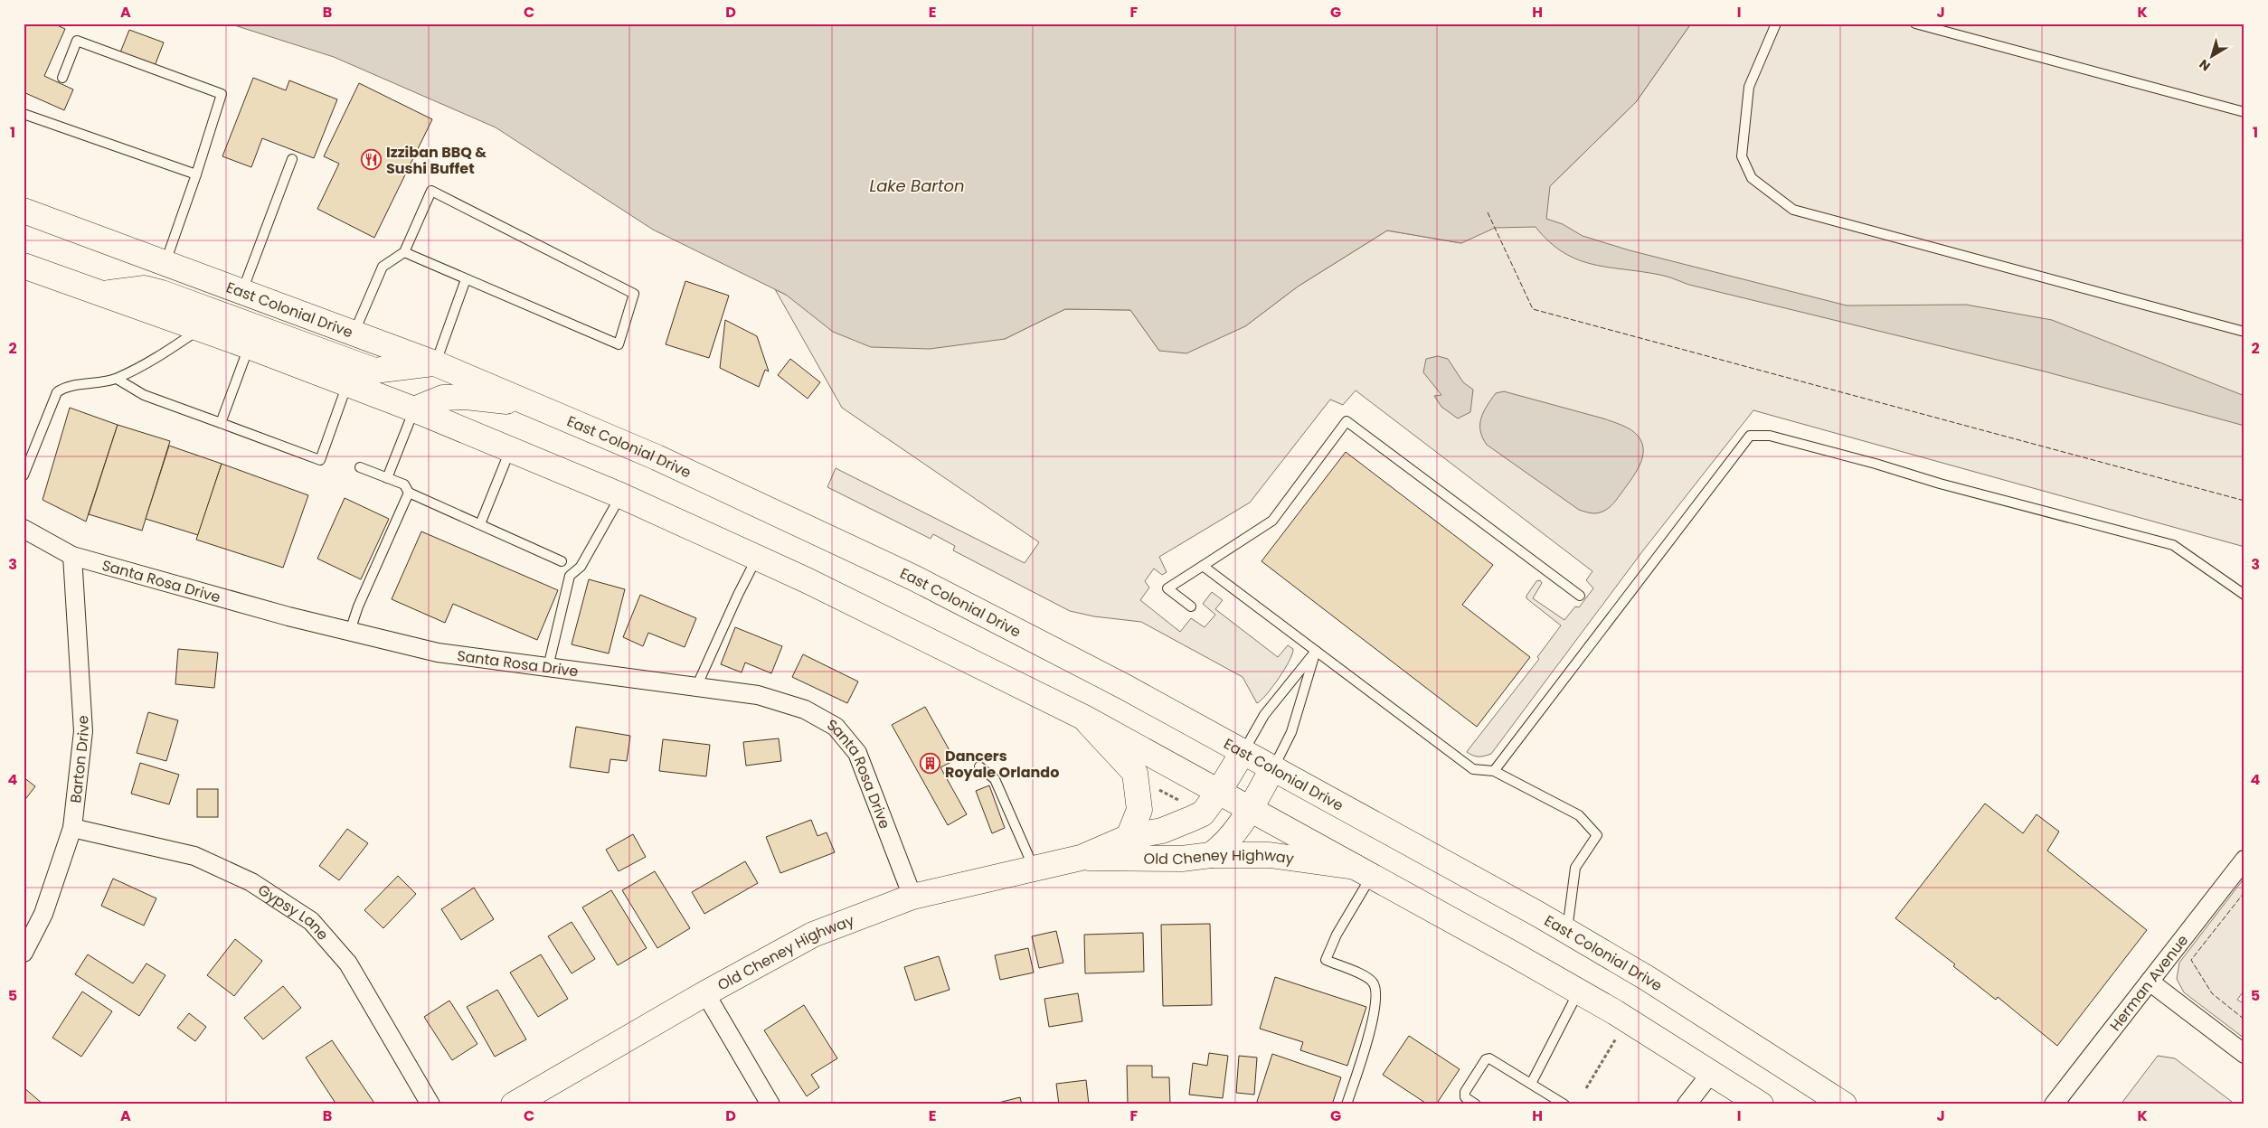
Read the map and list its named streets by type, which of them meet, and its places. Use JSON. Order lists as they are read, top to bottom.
{
  "streets": {
    "main road": ["East Colonial Drive", "Old Cheney Highway"],
    "street": [
      "Santa Rosa Drive",
      "Barton Drive",
      "Gypsy Lane",
      "Herman Avenue"
    ]
  },
  "crossings": [
    ["East Colonial Drive", "Old Cheney Highway"],
    ["Santa Rosa Drive", "Barton Drive"],
    ["Santa Rosa Drive", "Old Cheney Highway"],
    ["Barton Drive", "Gypsy Lane"]
  ],
  "water": ["Lake Barton"],
  "places": {
    "restaurant": ["Izziban BBQ & Sushi Buffet"],
    "building": ["Dancers Royale Orlando"]
  },
  "north": "bottom left",
  "grid": {
    "columns": [
      "A",
      "B",
      "C",
      "D",
      "E",
      "F",
      "G",
      "H",
      "I",
      "J",
      "K"
    ],
    "rows": [
      "1",
      "2",
      "3",
      "4",
      "5"
    ]
  }
}
